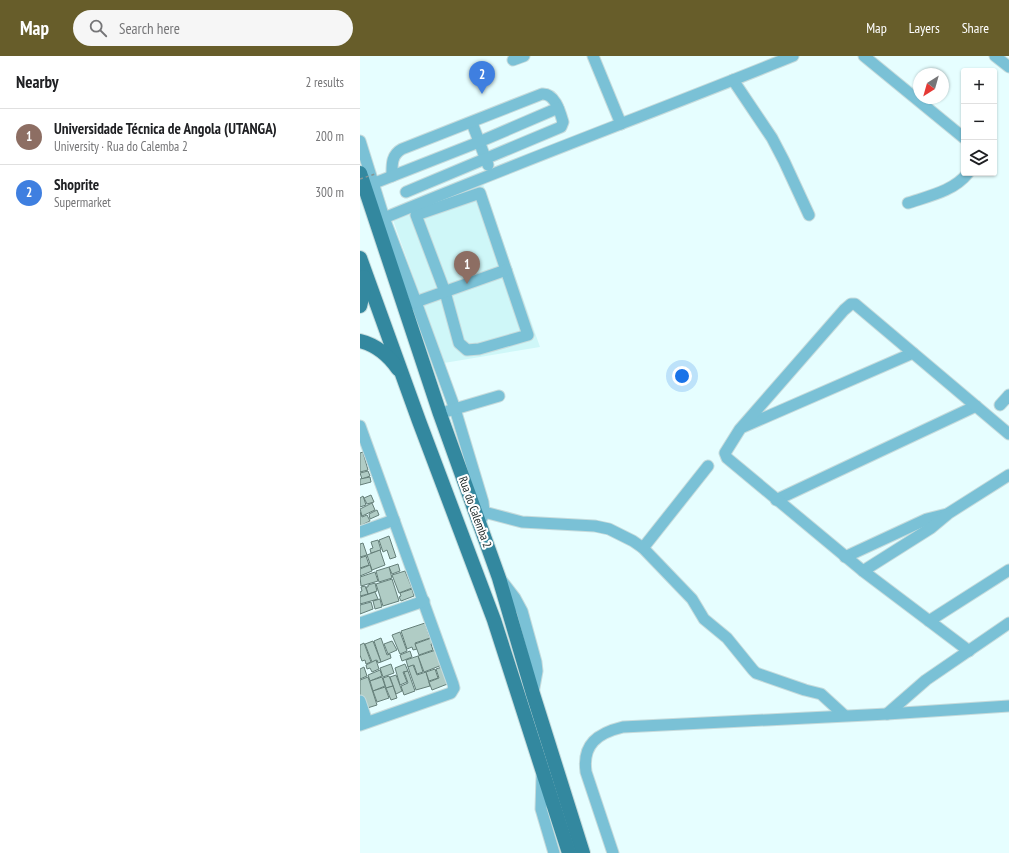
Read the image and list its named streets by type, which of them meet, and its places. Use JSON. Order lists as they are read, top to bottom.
{
  "streets": {
    "main road": ["Rua do Calemba 2"]
  },
  "north": "bottom left",
  "page": {
    "header": "Map",
    "search": "Search here",
    "nav": ["Map", "Layers", "Share"],
    "heading": ["Nearby", "2 results"],
    "pins": ["2", "1"],
    "map_buttons": ["+", "−"],
    "list": [
      {
        "mark": "1",
        "name": "Universidade Técnica de Angola (UTANGA)",
        "note": "University · Rua do Calemba 2",
        "value": "200 m"
      },
      {
        "mark": "2",
        "name": "Shoprite",
        "note": "Supermarket",
        "value": "300 m"
      }
    ]
  }
}
